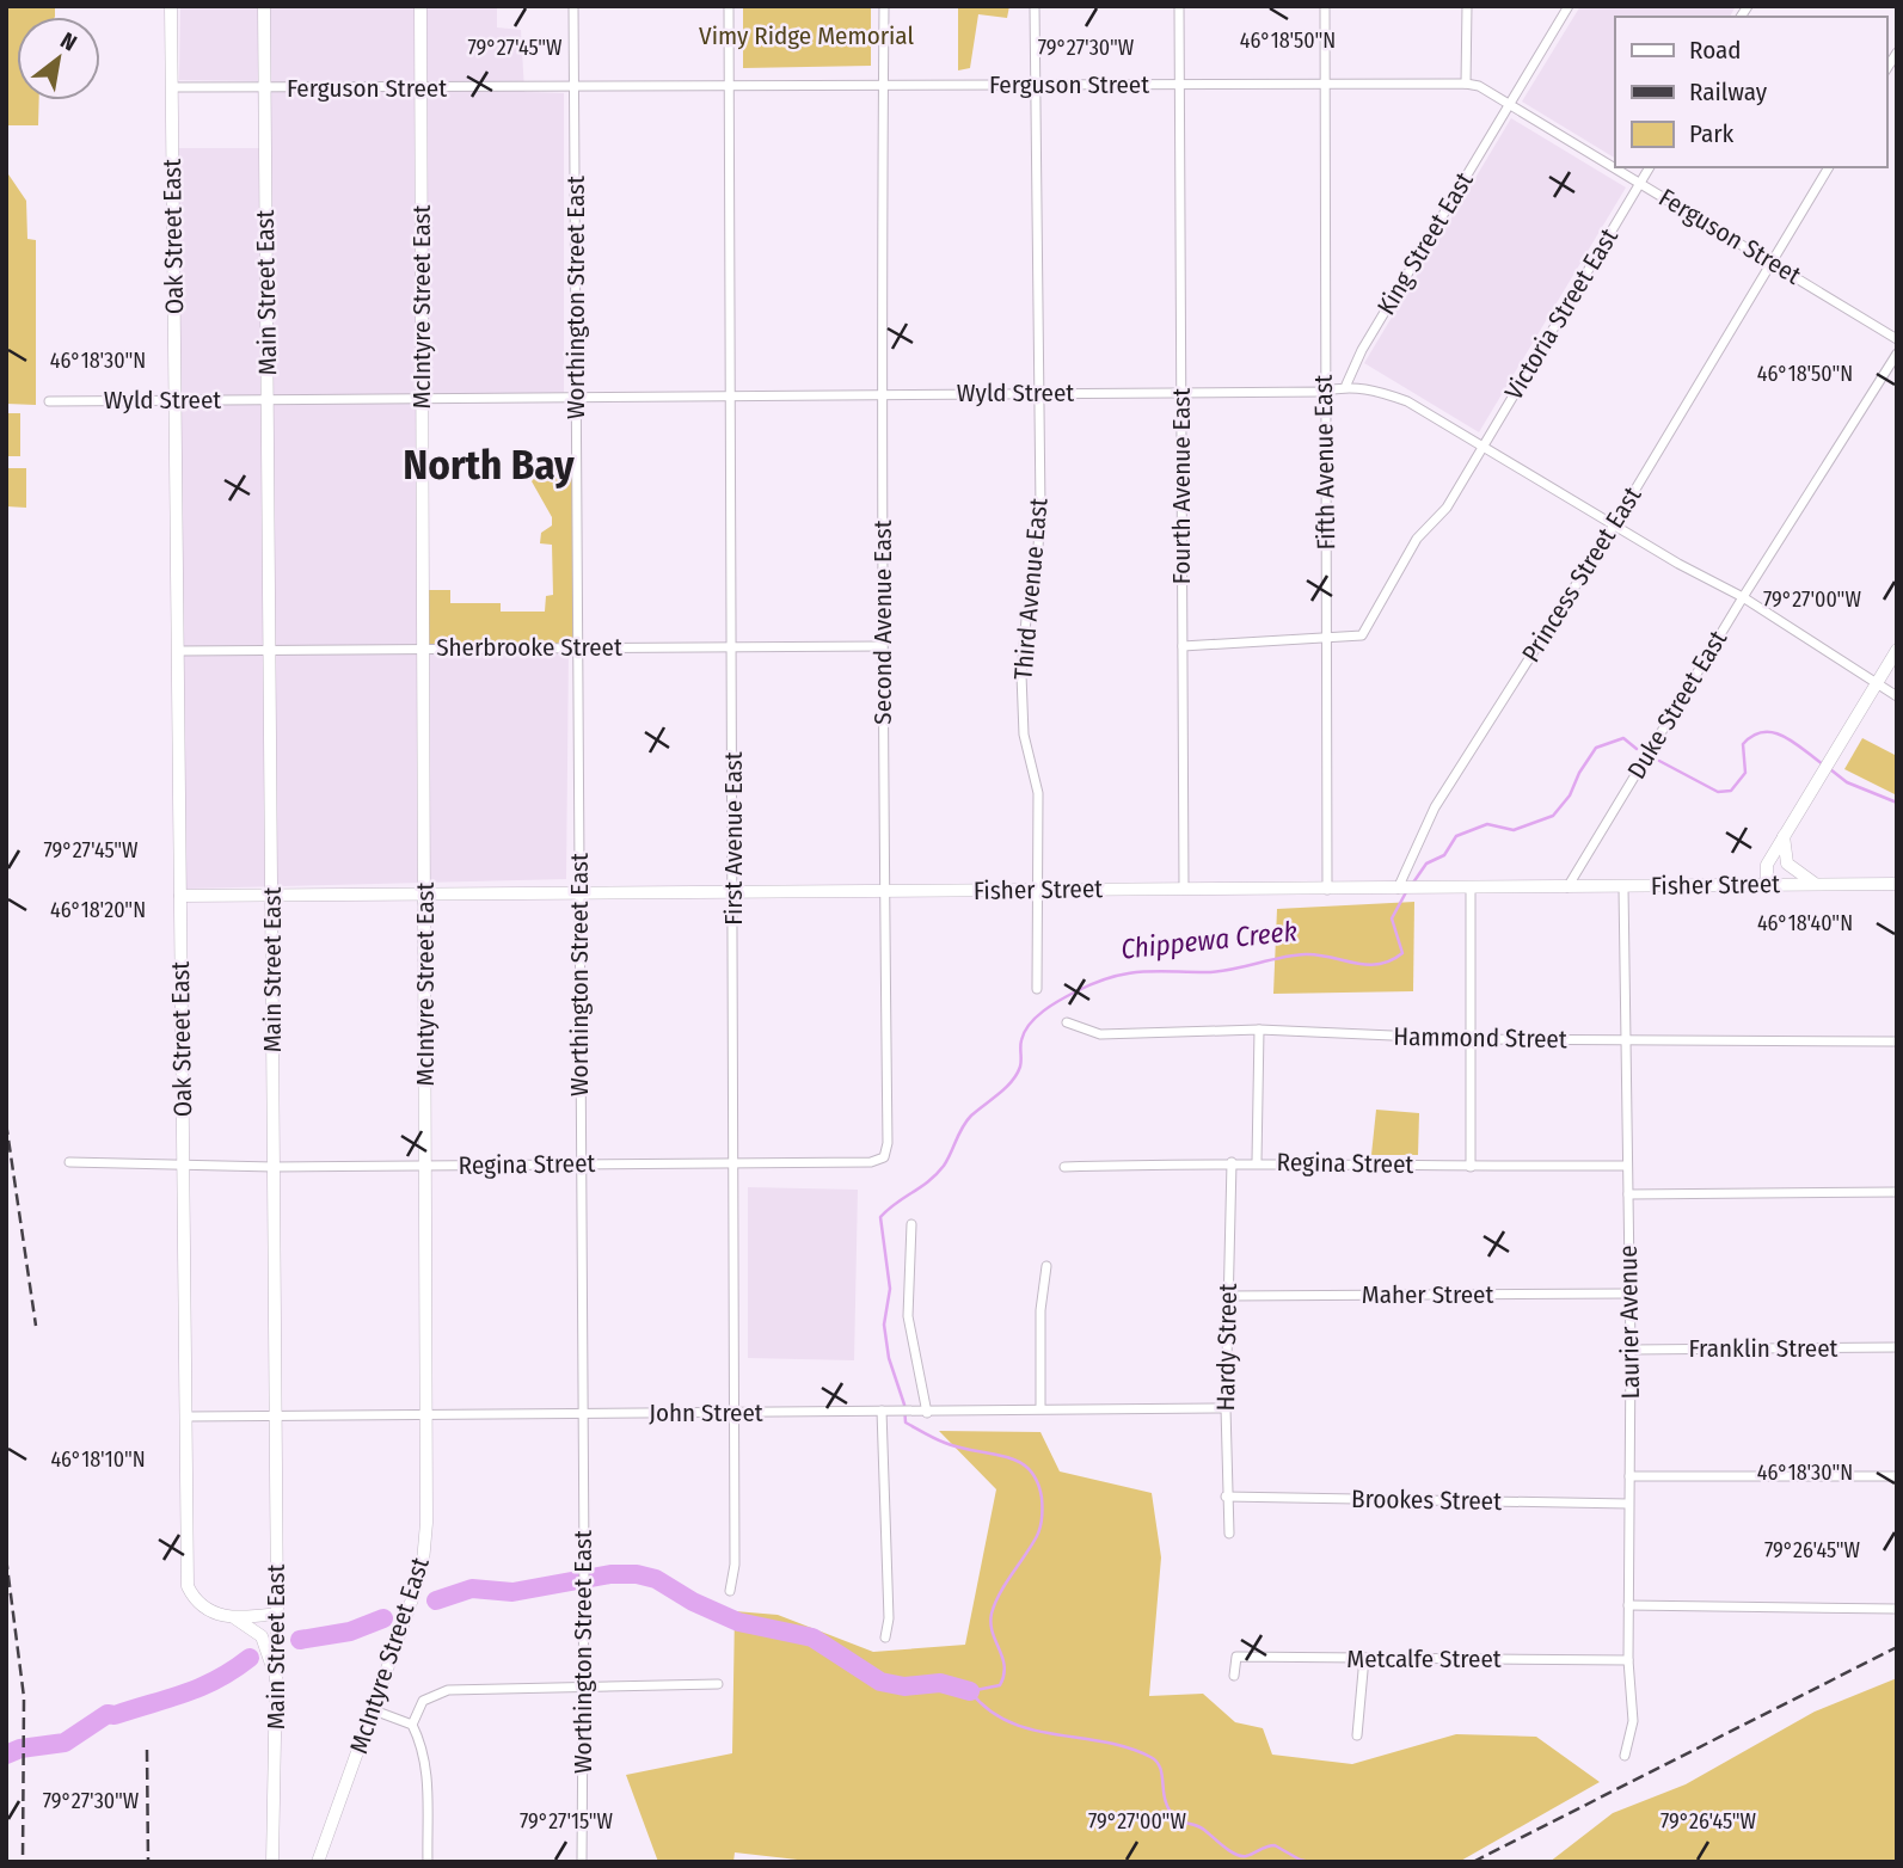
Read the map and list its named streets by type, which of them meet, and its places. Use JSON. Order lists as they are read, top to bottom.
{
  "streets": {
    "main road": [
      "Oak Street East",
      "Main Street East",
      "McIntyre Street East",
      "Fisher Street"
    ],
    "street": [
      "Ferguson Street",
      "King Street East",
      "Worthington Street East",
      "Victoria Street East",
      "Wyld Street",
      "Fifth Avenue East",
      "Fourth Avenue East",
      "Princess Street East",
      "Third Avenue East",
      "Second Avenue East",
      "Sherbrooke Street",
      "Duke Street East",
      "First Avenue East",
      "Hammond Street",
      "Regina Street",
      "Maher Street",
      "Laurier Avenue",
      "Hardy Street",
      "Franklin Street",
      "John Street",
      "Brookes Street",
      "Metcalfe Street"
    ]
  },
  "crossings": [
    ["Ferguson Street", "Oak Street East"],
    ["Ferguson Street", "King Street East"],
    ["Ferguson Street", "Main Street East"],
    ["Ferguson Street", "Worthington Street East"],
    ["Ferguson Street", "McIntyre Street East"],
    ["Ferguson Street", "Victoria Street East"],
    ["Ferguson Street", "Fifth Avenue East"],
    ["Ferguson Street", "Fourth Avenue East"],
    ["Ferguson Street", "Princess Street East"],
    ["Ferguson Street", "Third Avenue East"],
    ["Ferguson Street", "Second Avenue East"],
    ["Ferguson Street", "First Avenue East"],
    ["Oak Street East", "Main Street East"],
    ["Oak Street East", "Wyld Street"],
    ["Oak Street East", "Sherbrooke Street"],
    ["Oak Street East", "Fisher Street"],
    ["Oak Street East", "Regina Street"],
    ["Oak Street East", "John Street"],
    ["King Street East", "Wyld Street"],
    ["Main Street East", "Wyld Street"],
    ["Main Street East", "Sherbrooke Street"],
    ["Main Street East", "Fisher Street"],
    ["Main Street East", "Regina Street"],
    ["Main Street East", "John Street"],
    ["Worthington Street East", "Wyld Street"],
    ["Worthington Street East", "Sherbrooke Street"],
    ["Worthington Street East", "Fisher Street"],
    ["Worthington Street East", "Regina Street"],
    ["Worthington Street East", "John Street"],
    ["McIntyre Street East", "Wyld Street"],
    ["McIntyre Street East", "Sherbrooke Street"],
    ["McIntyre Street East", "Fisher Street"],
    ["McIntyre Street East", "Regina Street"],
    ["McIntyre Street East", "John Street"],
    ["Victoria Street East", "Wyld Street"],
    ["Victoria Street East", "Fifth Avenue East"],
    ["Wyld Street", "Fifth Avenue East"],
    ["Wyld Street", "Fourth Avenue East"],
    ["Wyld Street", "Princess Street East"],
    ["Wyld Street", "Third Avenue East"],
    ["Wyld Street", "Second Avenue East"],
    ["Wyld Street", "Duke Street East"],
    ["Wyld Street", "First Avenue East"],
    ["Fifth Avenue East", "Fisher Street"],
    ["Fourth Avenue East", "Fisher Street"],
    ["Princess Street East", "Fisher Street"],
    ["Third Avenue East", "Fisher Street"],
    ["Second Avenue East", "Sherbrooke Street"],
    ["Second Avenue East", "Fisher Street"],
    ["Second Avenue East", "Regina Street"],
    ["Sherbrooke Street", "First Avenue East"],
    ["Duke Street East", "Fisher Street"],
    ["First Avenue East", "Fisher Street"],
    ["First Avenue East", "Regina Street"],
    ["First Avenue East", "John Street"],
    ["Fisher Street", "Laurier Avenue"],
    ["Hammond Street", "Laurier Avenue"],
    ["Regina Street", "Laurier Avenue"],
    ["Regina Street", "Hardy Street"],
    ["Maher Street", "Laurier Avenue"],
    ["Maher Street", "Hardy Street"],
    ["Laurier Avenue", "Franklin Street"],
    ["Laurier Avenue", "Brookes Street"],
    ["Laurier Avenue", "Metcalfe Street"],
    ["Hardy Street", "John Street"],
    ["Hardy Street", "Brookes Street"]
  ],
  "districts": ["North Bay"],
  "water": ["Chippewa Creek"],
  "parks": ["Vimy Ridge Memorial"],
  "legend": ["Road", "Railway", "Park"],
  "north": "top right",
  "coordinates": [
    "46°18'50\"N",
    "79°27'45\"W",
    "79°27'30\"W",
    "46°18'30\"N",
    "79°27'00\"W",
    "46°18'20\"N",
    "46°18'40\"N",
    "46°18'10\"N",
    "79°26'45\"W",
    "79°27'15\"W"
  ]
}
